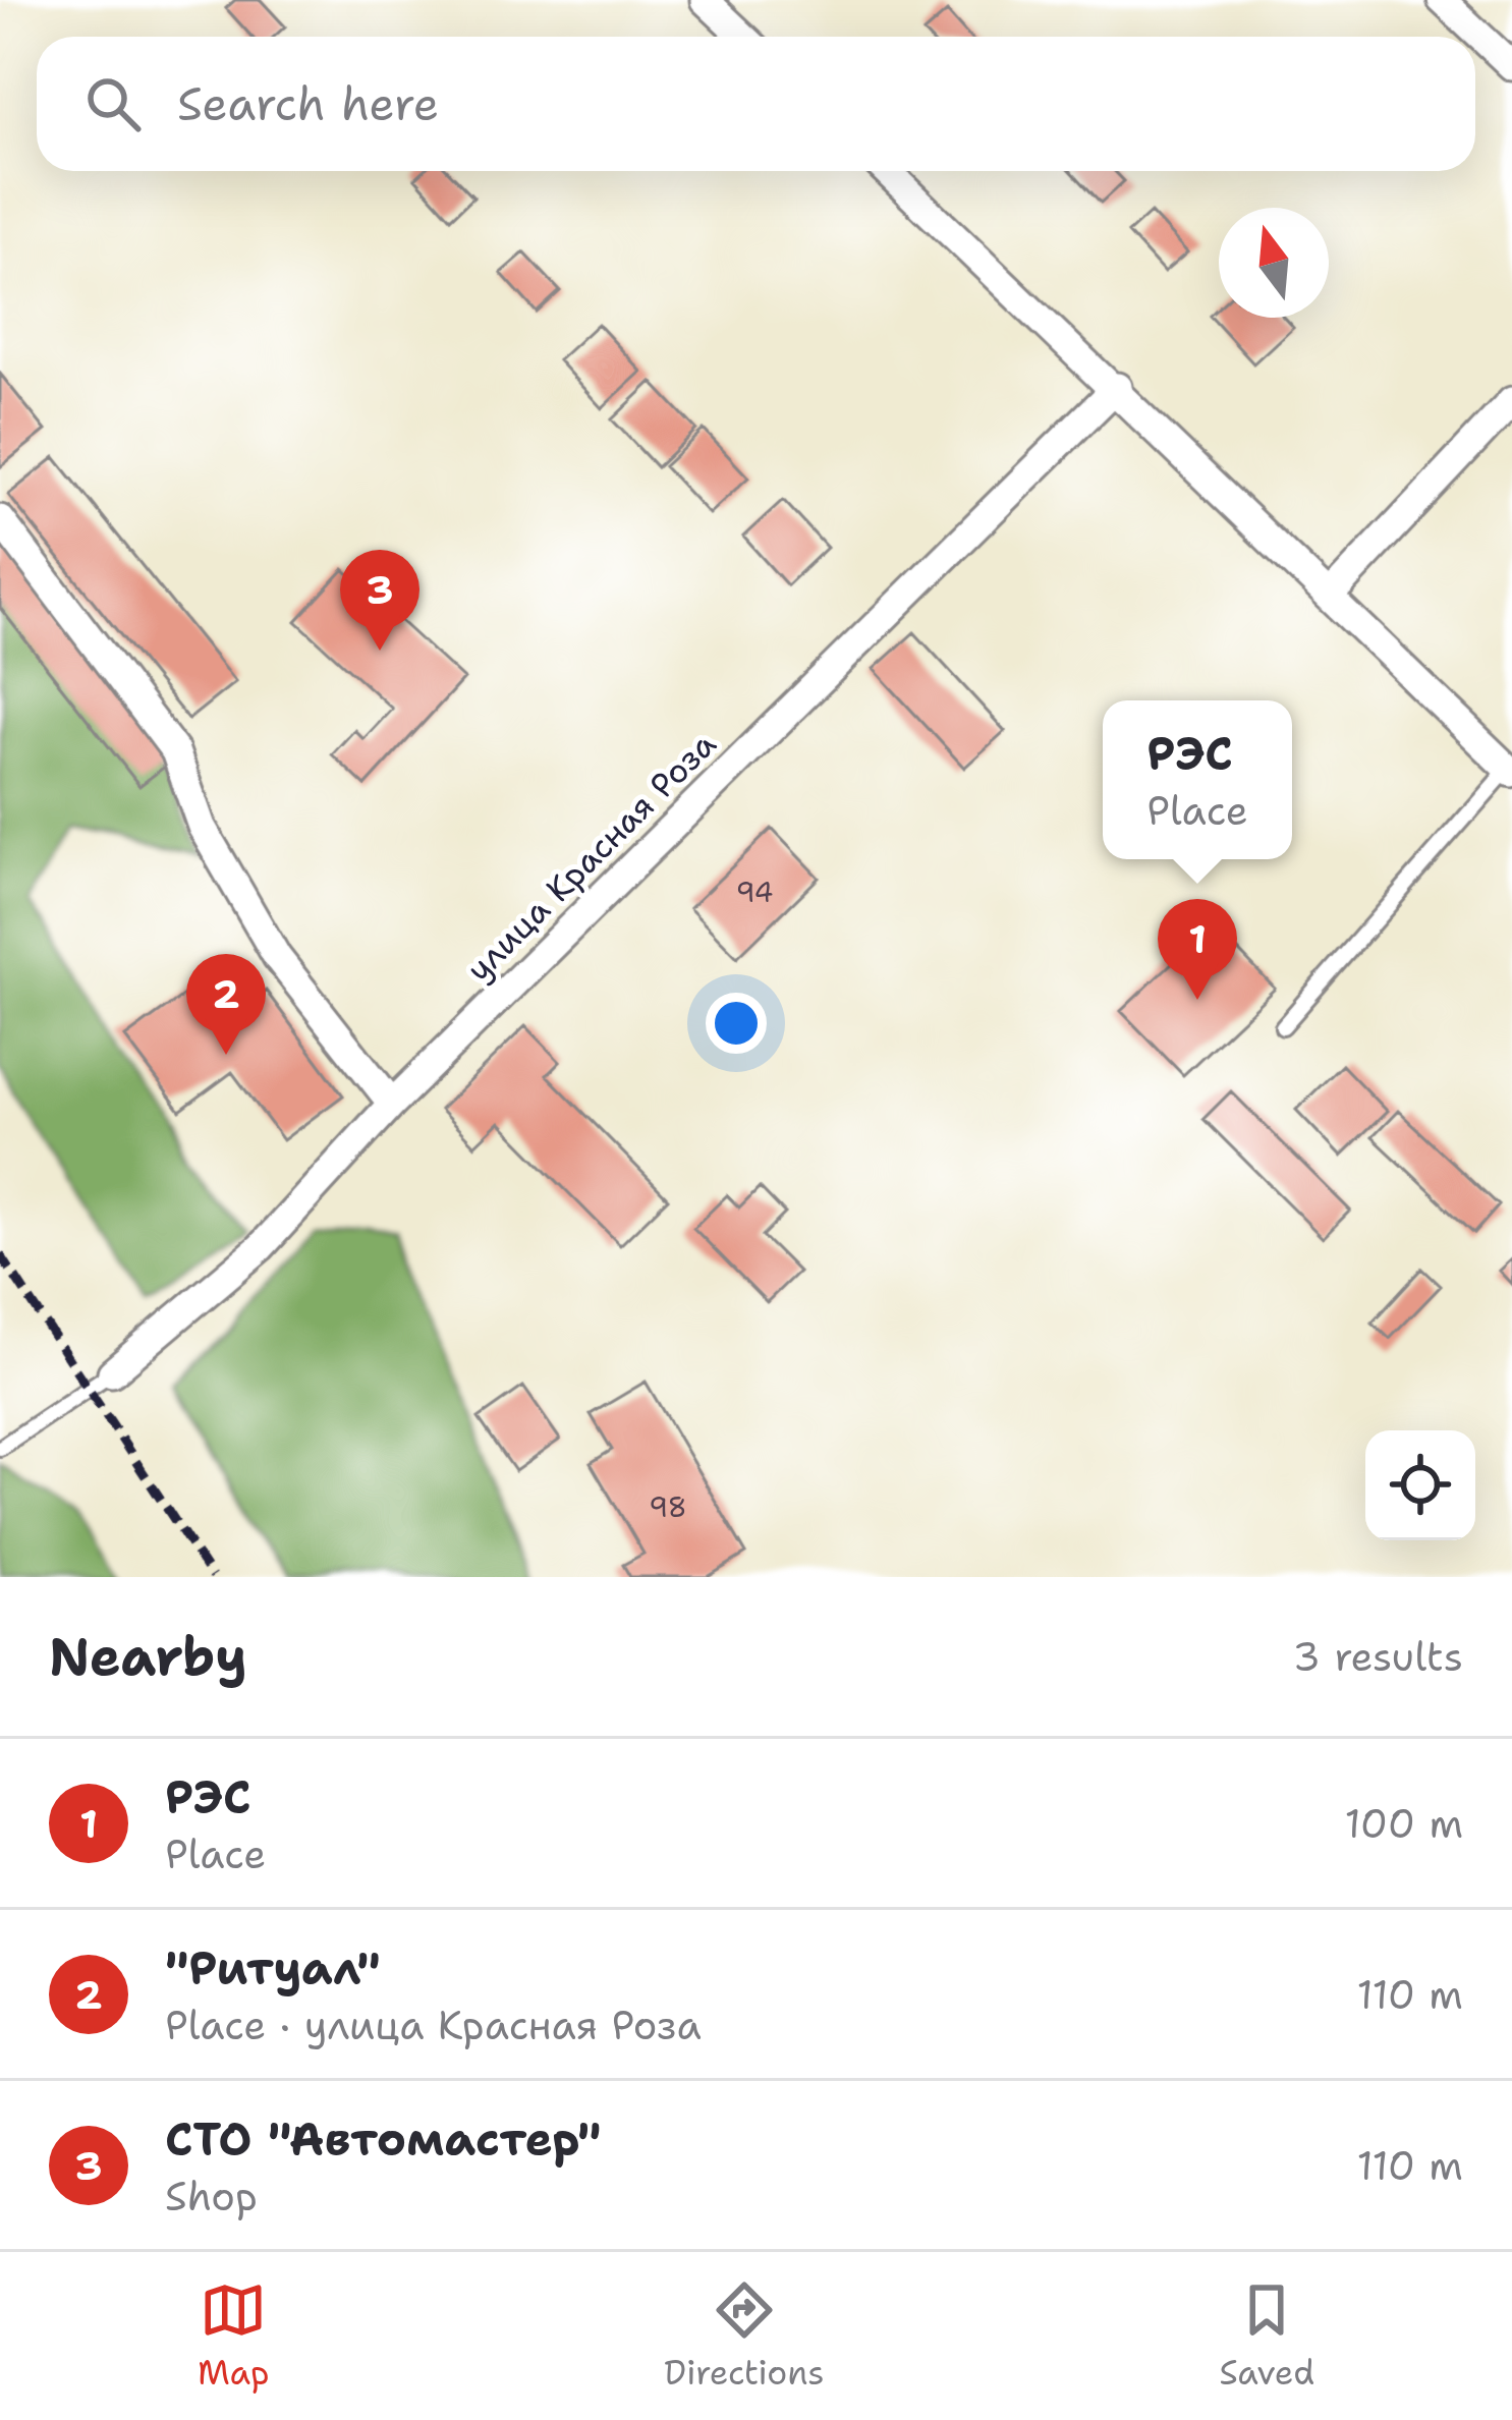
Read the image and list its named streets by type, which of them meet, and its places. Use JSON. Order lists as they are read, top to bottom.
{
  "streets": {
    "street": ["улица Красная Роза"]
  },
  "house_numbers": ["94", "98"],
  "north": "top",
  "page": {
    "search": "Search here",
    "pins": ["3", "1", "2"],
    "popup": ["РЭС", "Place"],
    "heading": ["Nearby", "3 results"],
    "list": [
      {
        "mark": "1",
        "name": "РЭС",
        "note": "Place",
        "value": "100 m"
      },
      {
        "mark": "2",
        "name": "\"Ритуал\"",
        "note": "Place · улица Красная Роза",
        "value": "110 m"
      },
      {
        "mark": "3",
        "name": "СТО \"Автомастер\"",
        "note": "Shop",
        "value": "110 m"
      }
    ],
    "nav": ["Map", "Directions", "Saved"]
  }
}
